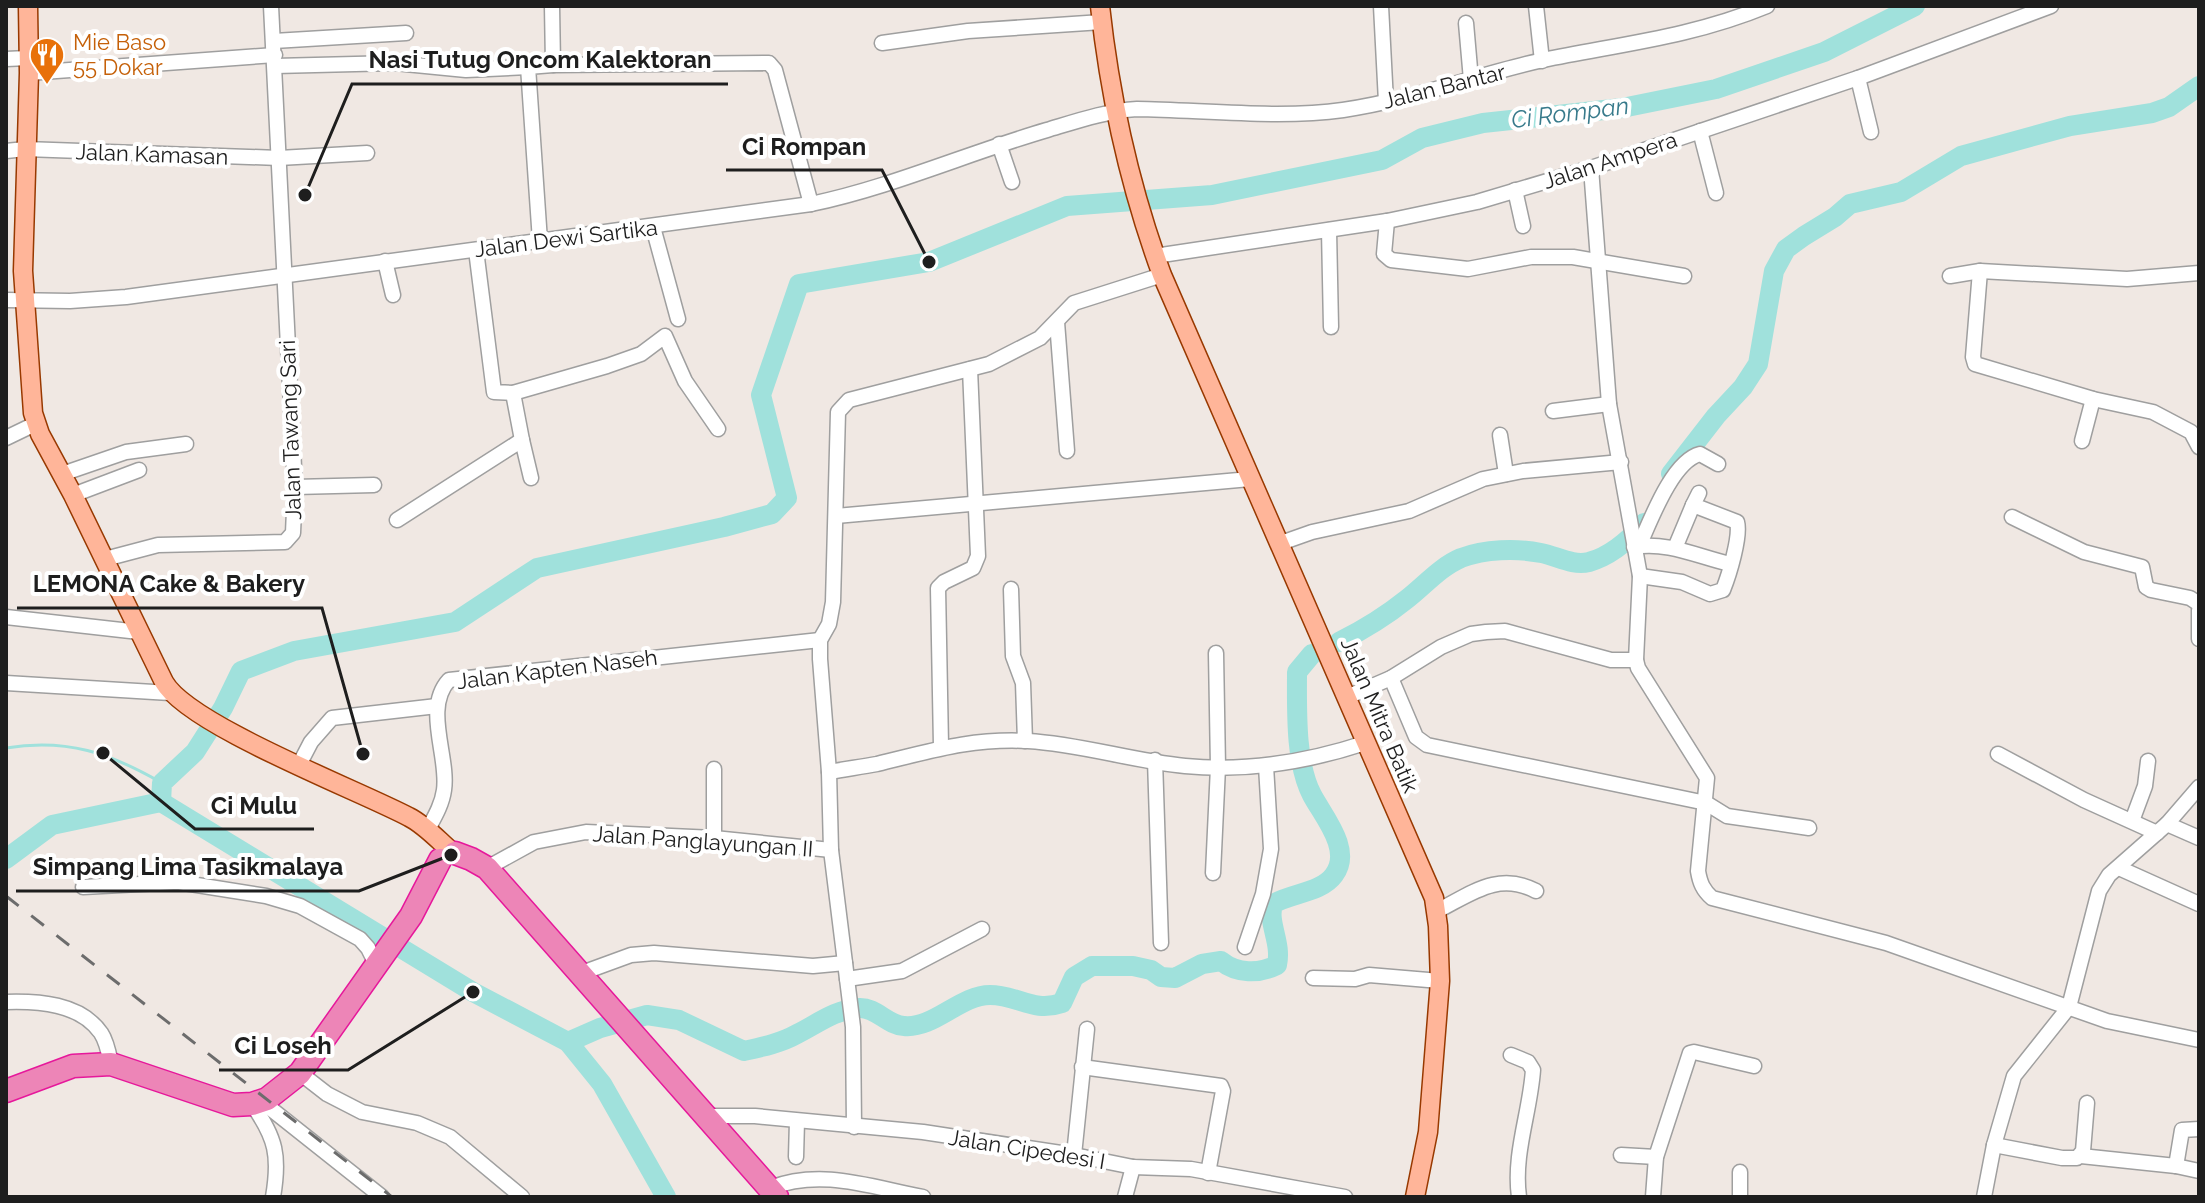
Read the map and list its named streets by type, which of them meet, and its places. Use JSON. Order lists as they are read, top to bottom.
{
  "streets": {
    "main road": ["Jalan Mitra Batik"],
    "street": [
      "Jalan Bantar",
      "Jalan Kamasan",
      "Jalan Ampera",
      "Jalan Dewi Sartika",
      "Jalan Tawang Sari",
      "Jalan Kapten Naseh",
      "Jalan Panglayungan II",
      "Jalan Cipedesi I"
    ]
  },
  "crossings": [
    ["Jalan Bantar", "Jalan Dewi Sartika"],
    ["Jalan Bantar", "Jalan Mitra Batik"],
    ["Jalan Kamasan", "Jalan Tawang Sari"],
    ["Jalan Ampera", "Jalan Mitra Batik"],
    ["Jalan Dewi Sartika", "Jalan Tawang Sari"],
    ["Jalan Dewi Sartika", "Jalan Mitra Batik"]
  ],
  "water": ["Ci Rompan"],
  "places": {
    "restaurant": ["Mie Baso 55 Dokar"],
    "other": [
      "Nasi Tutug Oncom Kalektoran",
      "Ci Rompan",
      "Ci Mulu",
      "LEMONA Cake & Bakery",
      "Simpang Lima Tasikmalaya",
      "Ci Loseh"
    ]
  }
}
